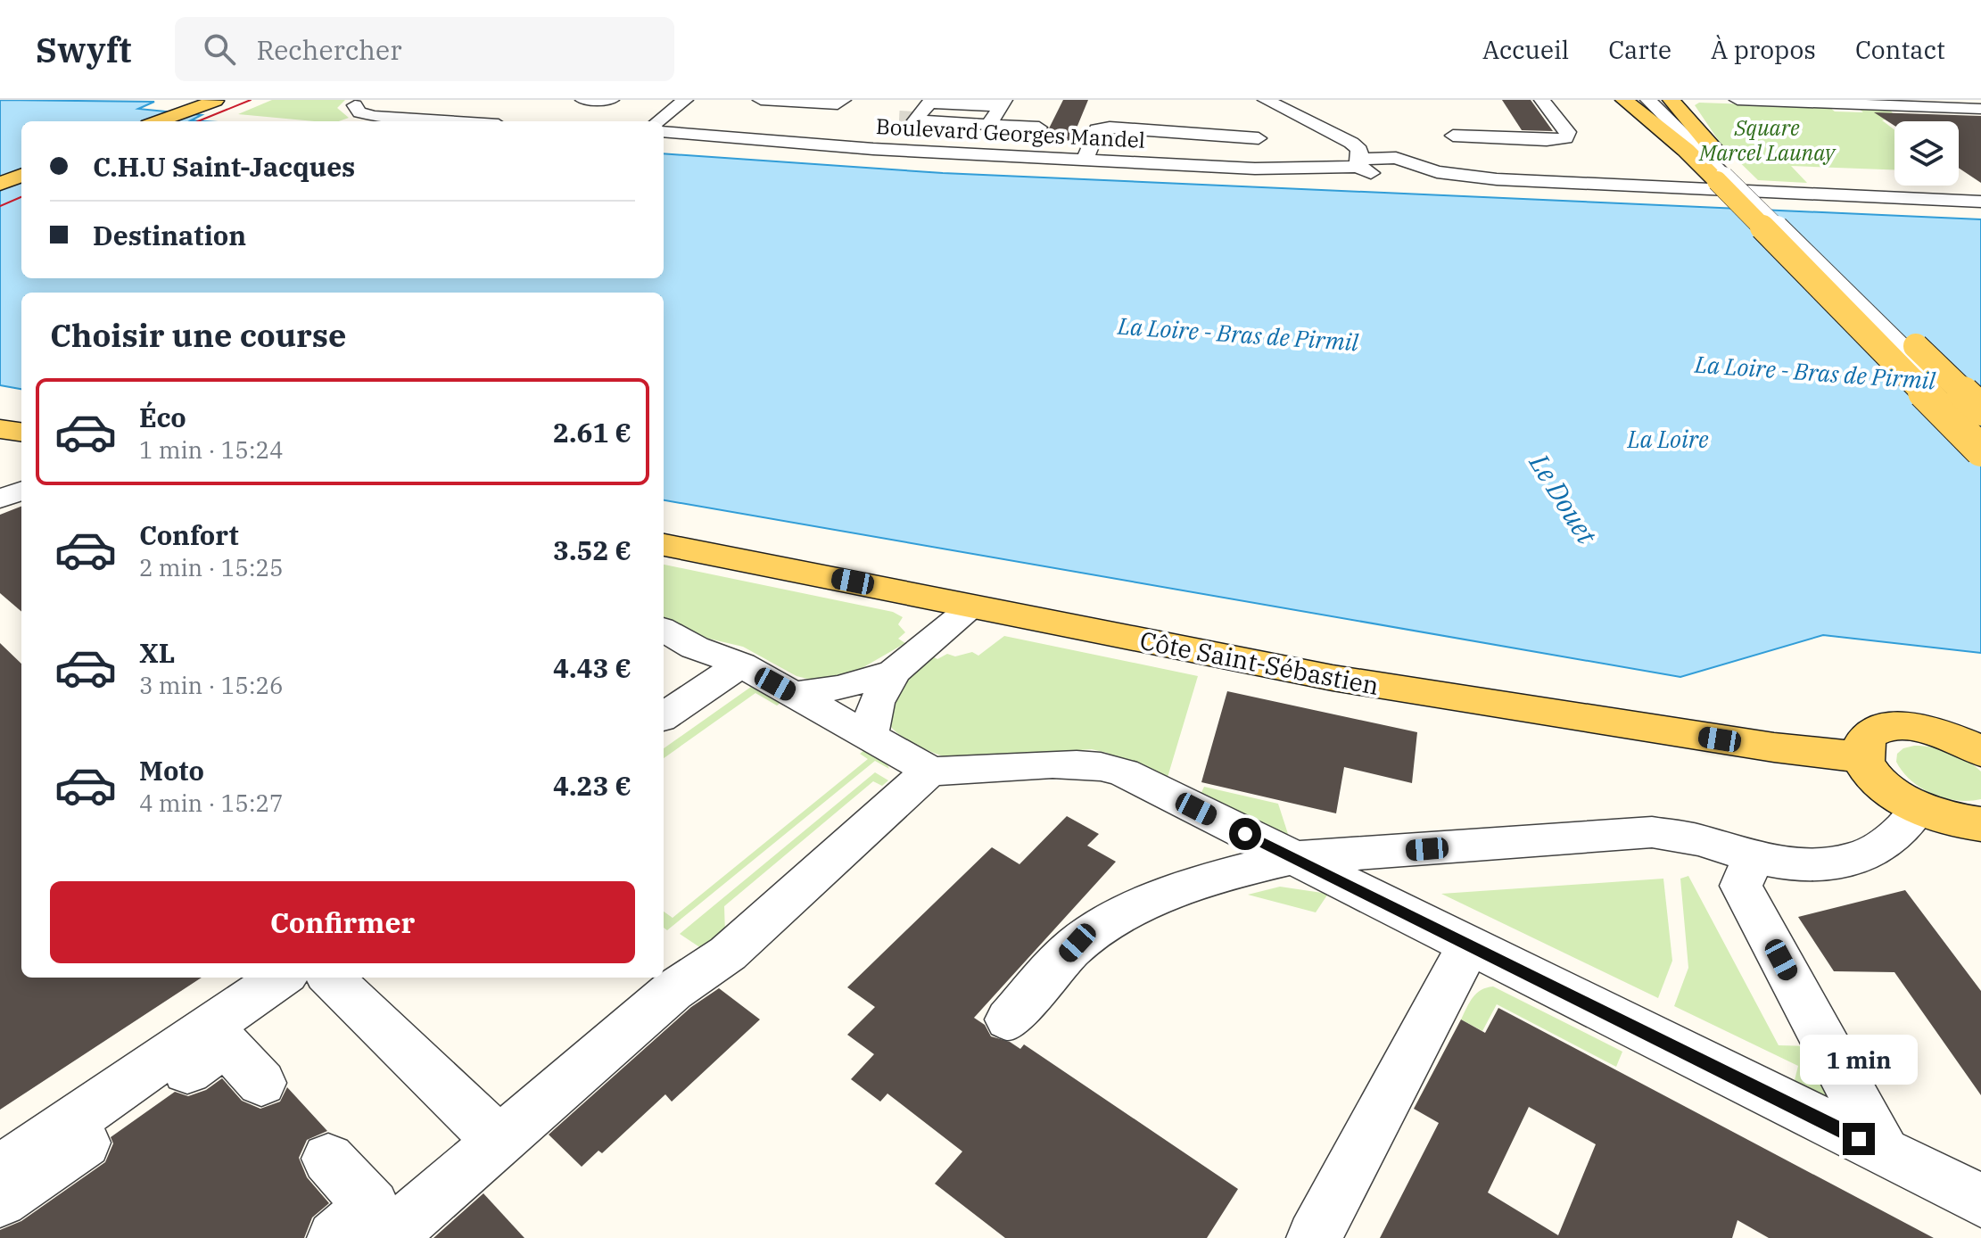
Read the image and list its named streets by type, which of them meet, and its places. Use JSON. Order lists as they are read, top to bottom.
{
  "streets": {
    "main road": ["Côte Saint-Sébastien"],
    "street": ["Boulevard Georges Mandel"]
  },
  "water": ["La Loire - Bras de Pirmil", "La Loire", "Le Douet"],
  "parks": ["Square Marcel Launay"],
  "page": {
    "header": "Swyft",
    "search": "Rechercher",
    "nav": [
      "Accueil",
      "Carte",
      "À propos",
      "Contact"
    ],
    "banner": ["C.H.U Saint-Jacques", "Destination"],
    "heading": "Choisir une course",
    "list": [
      {
        "name": "Éco",
        "note": "1 min · 15:24",
        "value": "2.61 €"
      },
      {
        "name": "Confort",
        "note": "2 min · 15:25",
        "value": "3.52 €"
      },
      {
        "name": "XL",
        "note": "3 min · 15:26",
        "value": "4.43 €"
      },
      {
        "name": "Moto",
        "note": "4 min · 15:27",
        "value": "4.23 €"
      }
    ],
    "buttons": "Confirmer",
    "bubble": "1 min"
  }
}
